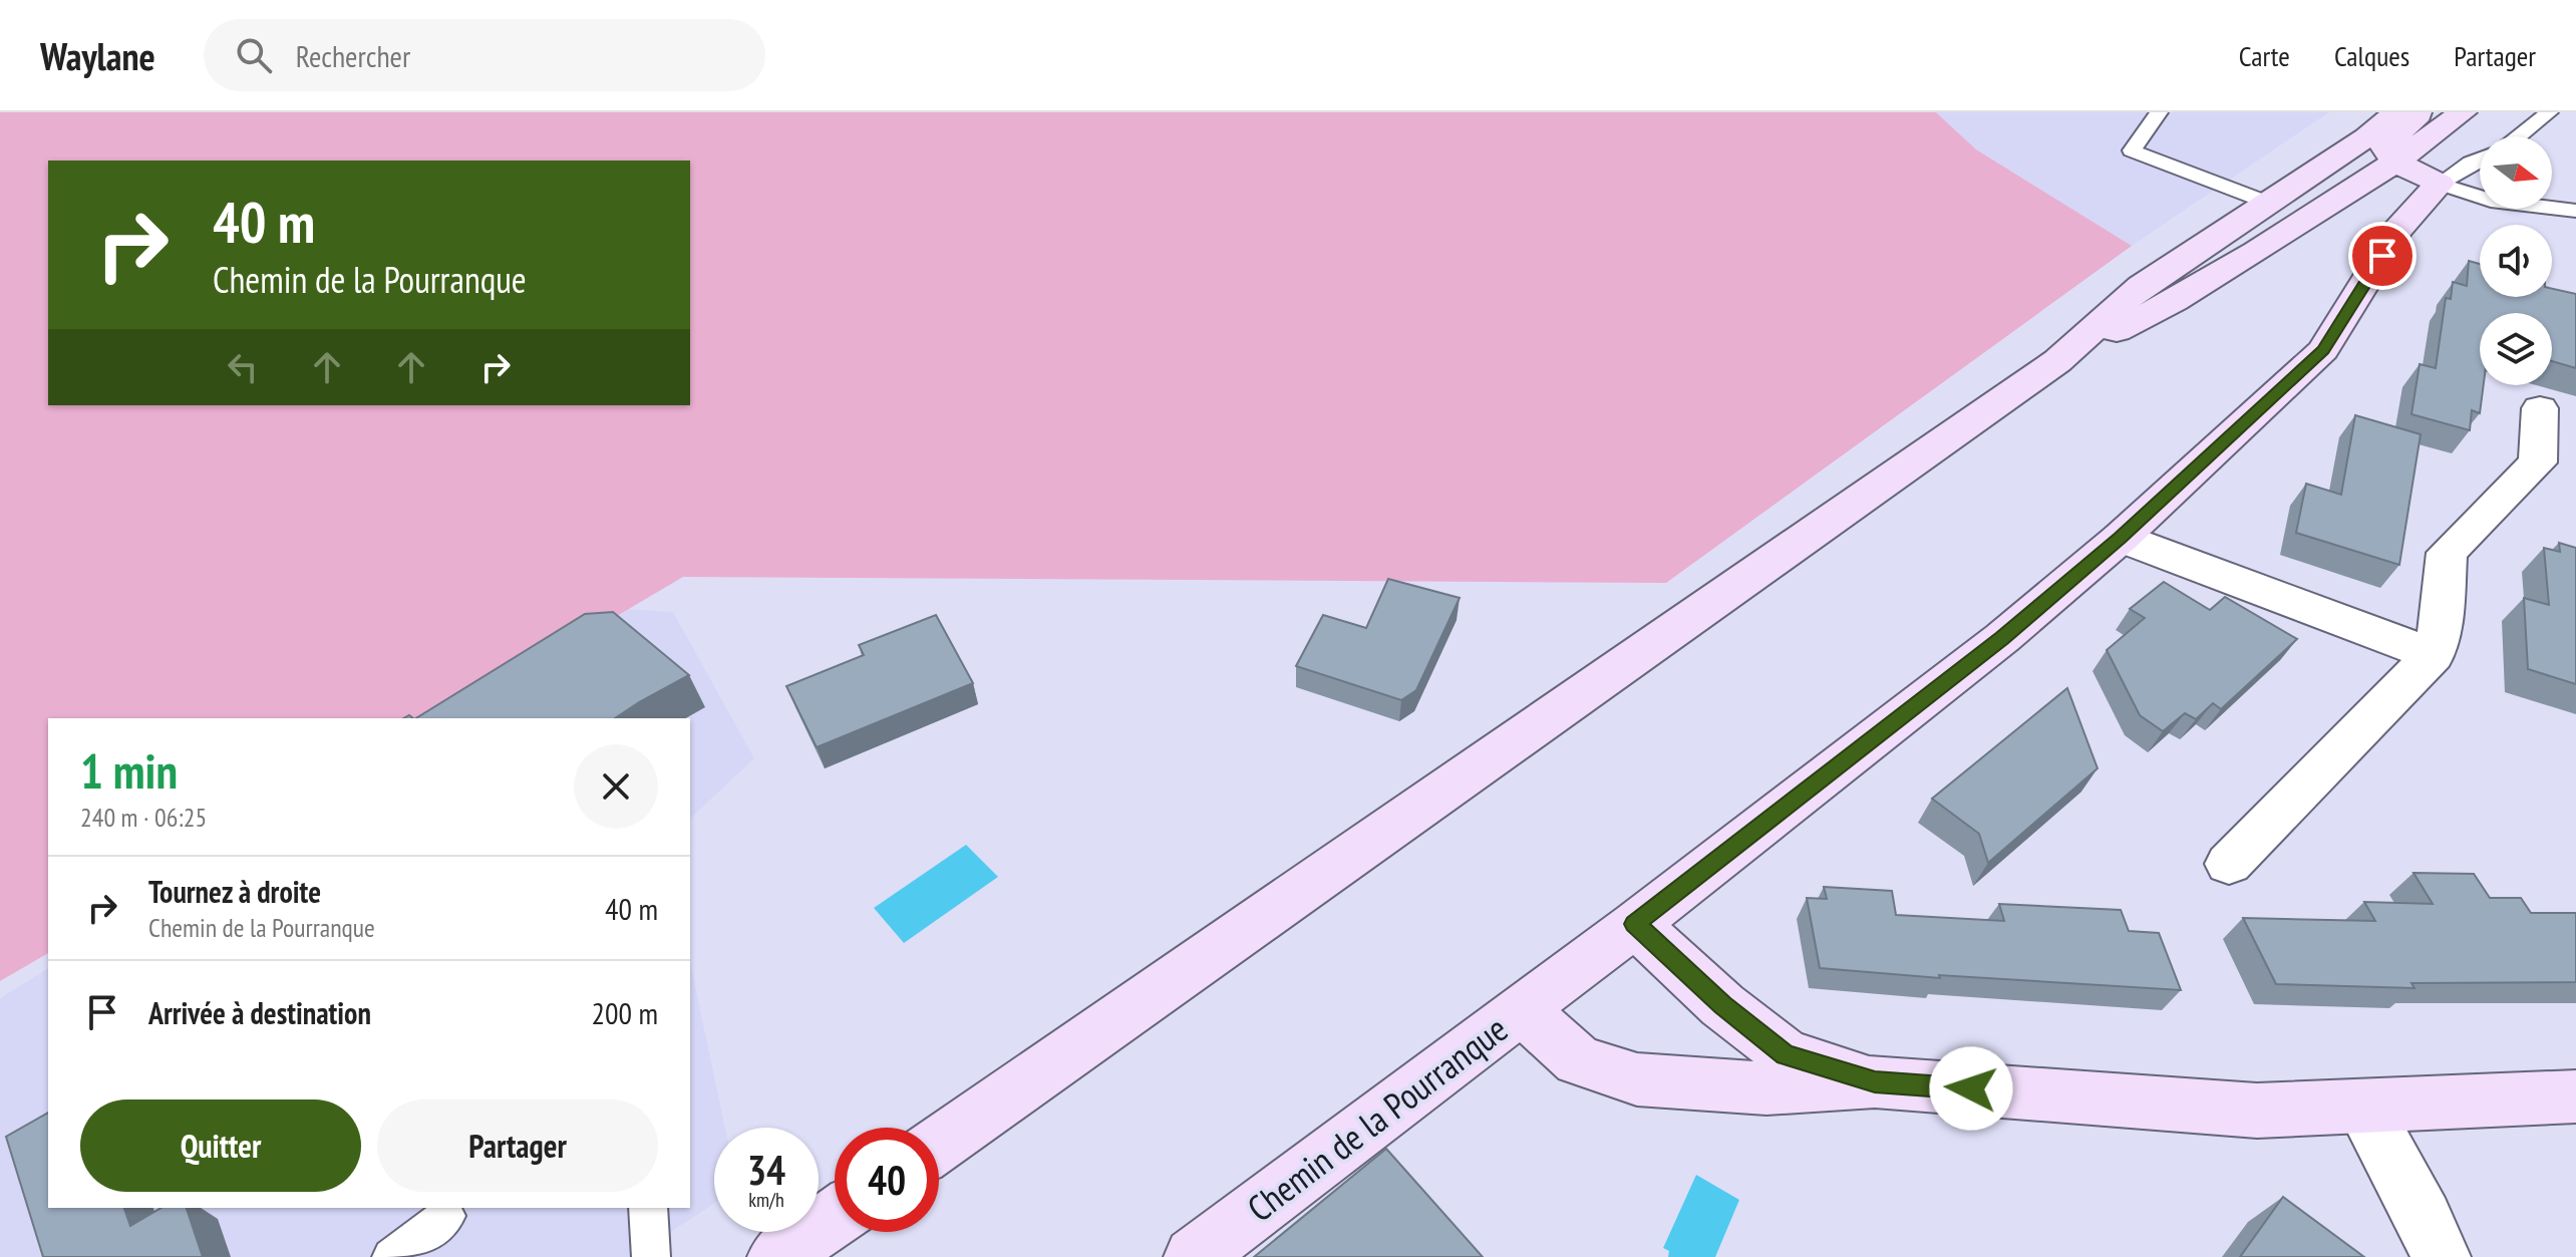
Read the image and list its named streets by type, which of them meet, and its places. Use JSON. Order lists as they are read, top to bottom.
{
  "streets": {
    "main road": ["Chemin de la Pourranque"]
  },
  "north": "right",
  "page": {
    "header": "Waylane",
    "search": "Rechercher",
    "nav": ["Carte", "Calques", "Partager"],
    "turn": ["40 m", "Chemin de la Pourranque"],
    "heading": ["1 min", "240 m · 06:25"],
    "list": [
      {
        "name": "Tournez à droite",
        "note": "Chemin de la Pourranque",
        "value": "40 m"
      },
      {
        "name": "Arrivée à destination",
        "value": "200 m"
      }
    ],
    "buttons": ["Quitter", "Partager"],
    "speed": "34 km/h",
    "limit": "40"
  }
}
